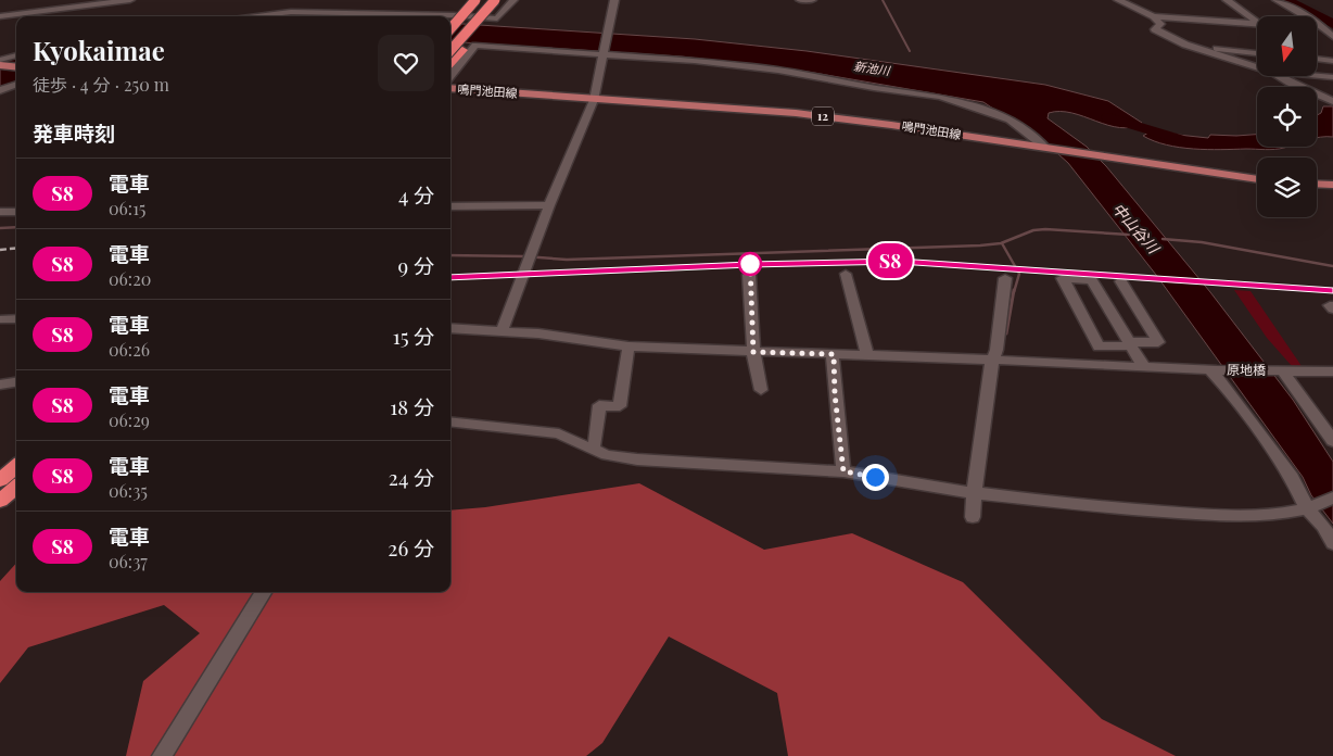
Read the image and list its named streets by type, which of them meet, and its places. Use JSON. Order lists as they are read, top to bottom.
{
  "streets": {
    "main road": ["鳴門池田線", "12"],
    "street": ["原地橋"]
  },
  "water": ["新池川", "中山谷川"],
  "north": "bottom",
  "page": {
    "on_map": "S8",
    "heading": [
      ["Kyokaimae", "徒歩 · 4 分 · 250 m"],
      "発車時刻"
    ],
    "list": [
      {
        "mark": "S8",
        "name": "電車",
        "note": "06:15",
        "value": "4 分"
      },
      {
        "mark": "S8",
        "name": "電車",
        "note": "06:20",
        "value": "9 分"
      },
      {
        "mark": "S8",
        "name": "電車",
        "note": "06:26",
        "value": "15 分"
      },
      {
        "mark": "S8",
        "name": "電車",
        "note": "06:29",
        "value": "18 分"
      },
      {
        "mark": "S8",
        "name": "電車",
        "note": "06:35",
        "value": "24 分"
      },
      {
        "mark": "S8",
        "name": "電車",
        "note": "06:37",
        "value": "26 分"
      }
    ]
  }
}
